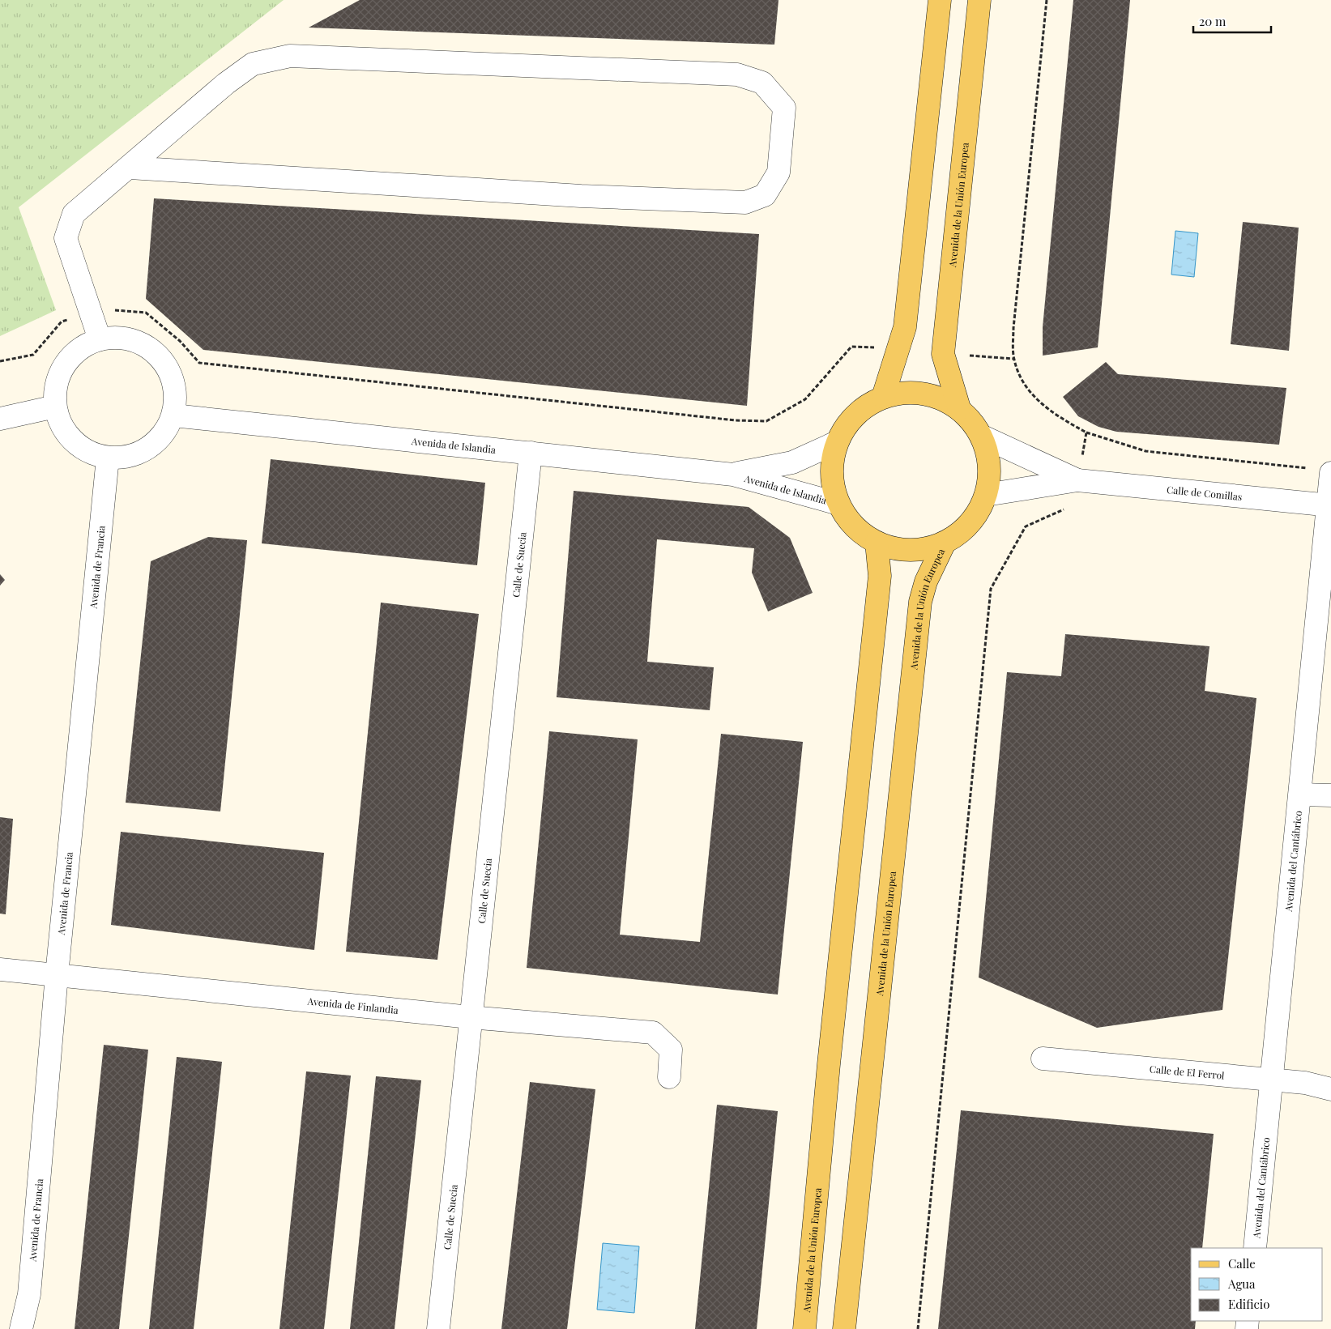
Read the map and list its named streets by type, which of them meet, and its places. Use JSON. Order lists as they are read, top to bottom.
{
  "streets": {
    "main road": ["Avenida de la Unión Europea"],
    "street": [
      "Avenida de Islandia",
      "Calle de Comillas",
      "Calle de Suecia",
      "Avenida de Francia",
      "Avenida del Cantábrico",
      "Avenida de Finlandia",
      "Calle de El Ferrol"
    ]
  },
  "crossings": [
    ["Avenida de Islandia", "Calle de Suecia"],
    ["Avenida de Islandia", "Avenida de Francia"],
    ["Calle de Comillas", "Avenida del Cantábrico"],
    ["Calle de Suecia", "Avenida de Finlandia"],
    ["Avenida de Francia", "Avenida de Finlandia"],
    ["Avenida del Cantábrico", "Calle de El Ferrol"]
  ],
  "legend": ["Calle", "Agua", "Edificio"],
  "scale_bar": "20 m"
}
